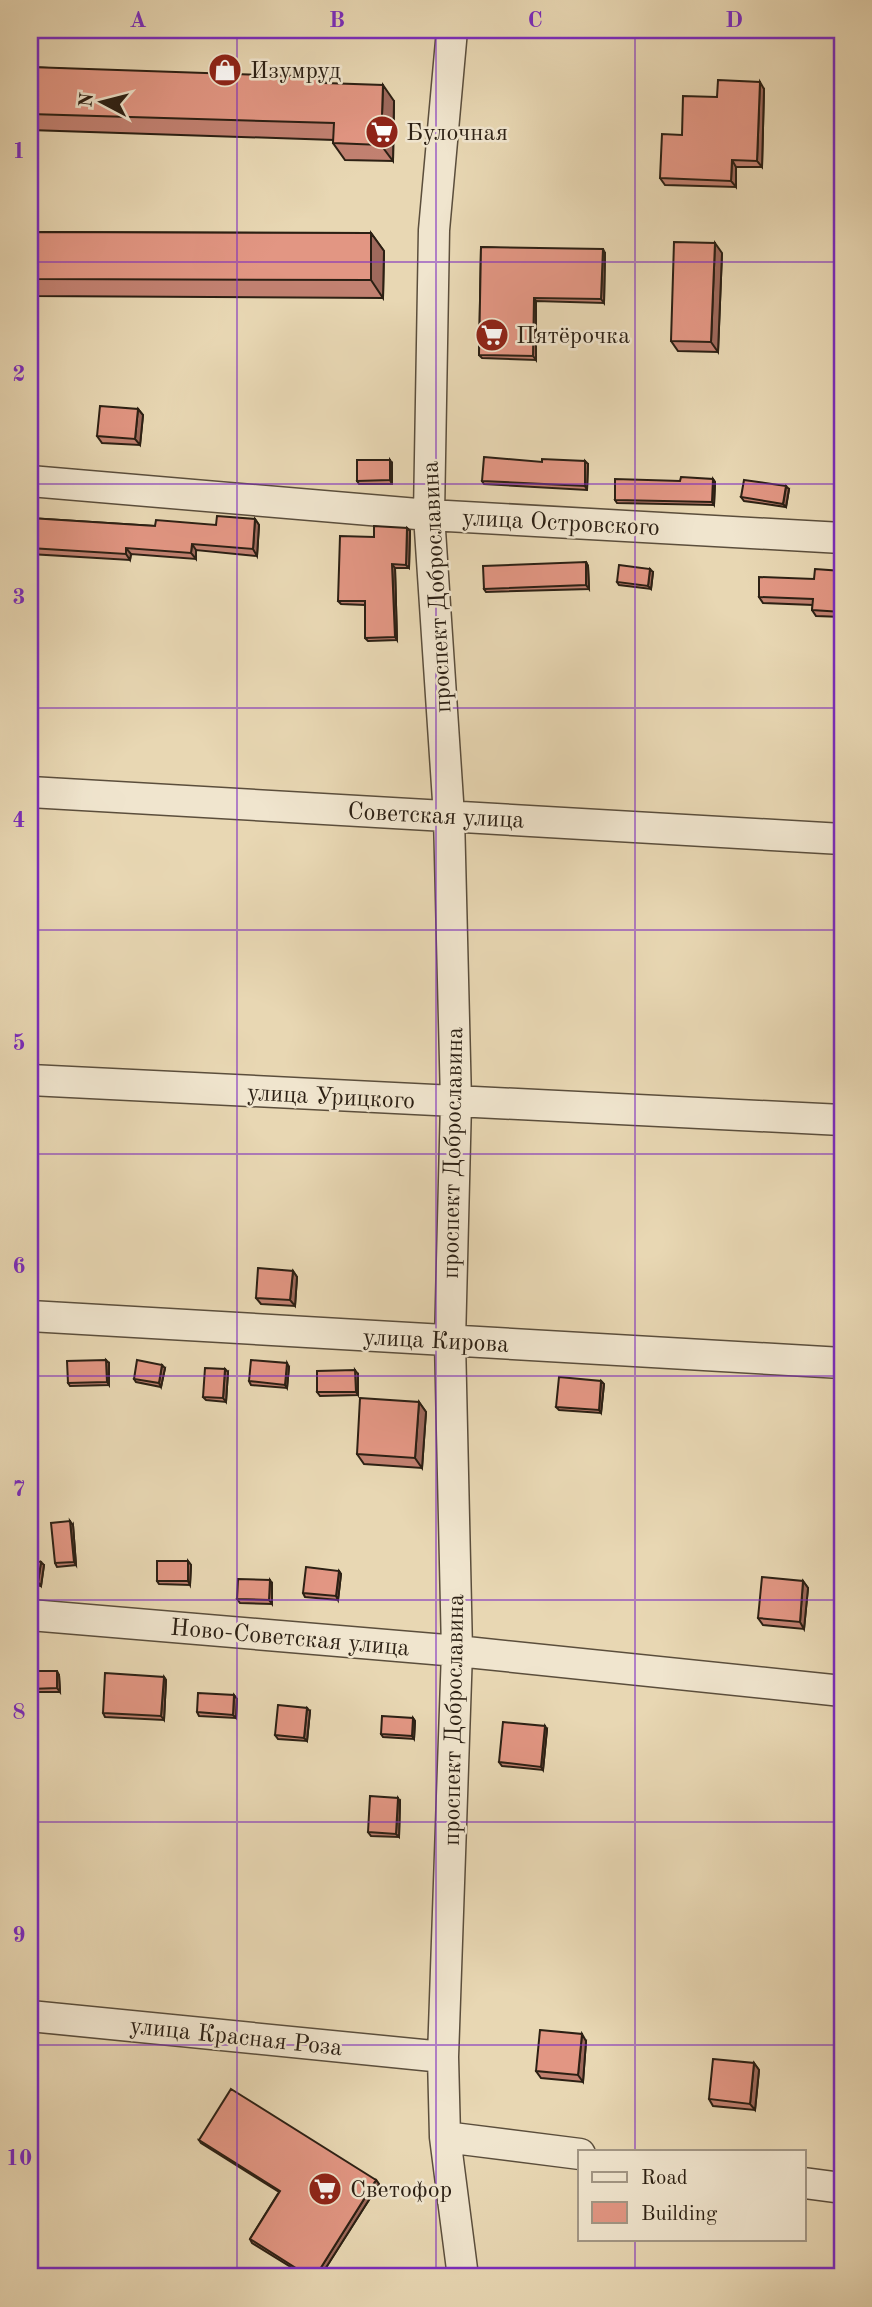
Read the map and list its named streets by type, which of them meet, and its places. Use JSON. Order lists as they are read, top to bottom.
{
  "streets": {
    "street": [
      "улица Островского",
      "проспект Доброславина",
      "Советская улица",
      "улица Урицкого",
      "улица Кирова",
      "Ново-Советская улица",
      "улица Красная Роза"
    ]
  },
  "crossings": [
    ["улица Островского", "проспект Доброславина"],
    ["проспект Доброславина", "Советская улица"],
    ["проспект Доброславина", "улица Урицкого"],
    ["проспект Доброславина", "улица Кирова"],
    ["проспект Доброславина", "Ново-Советская улица"],
    ["проспект Доброславина", "улица Красная Роза"]
  ],
  "places": {
    "shop": ["Изумруд"],
    "supermarket": ["Булочная", "Пятёрочка", "Светофор"]
  },
  "legend": ["Road", "Building"],
  "north": "left",
  "grid": {
    "columns": [
      "A",
      "B",
      "C",
      "D"
    ],
    "rows": [
      "1",
      "2",
      "3",
      "4",
      "5",
      "6",
      "7",
      "8",
      "9",
      "10"
    ]
  }
}
